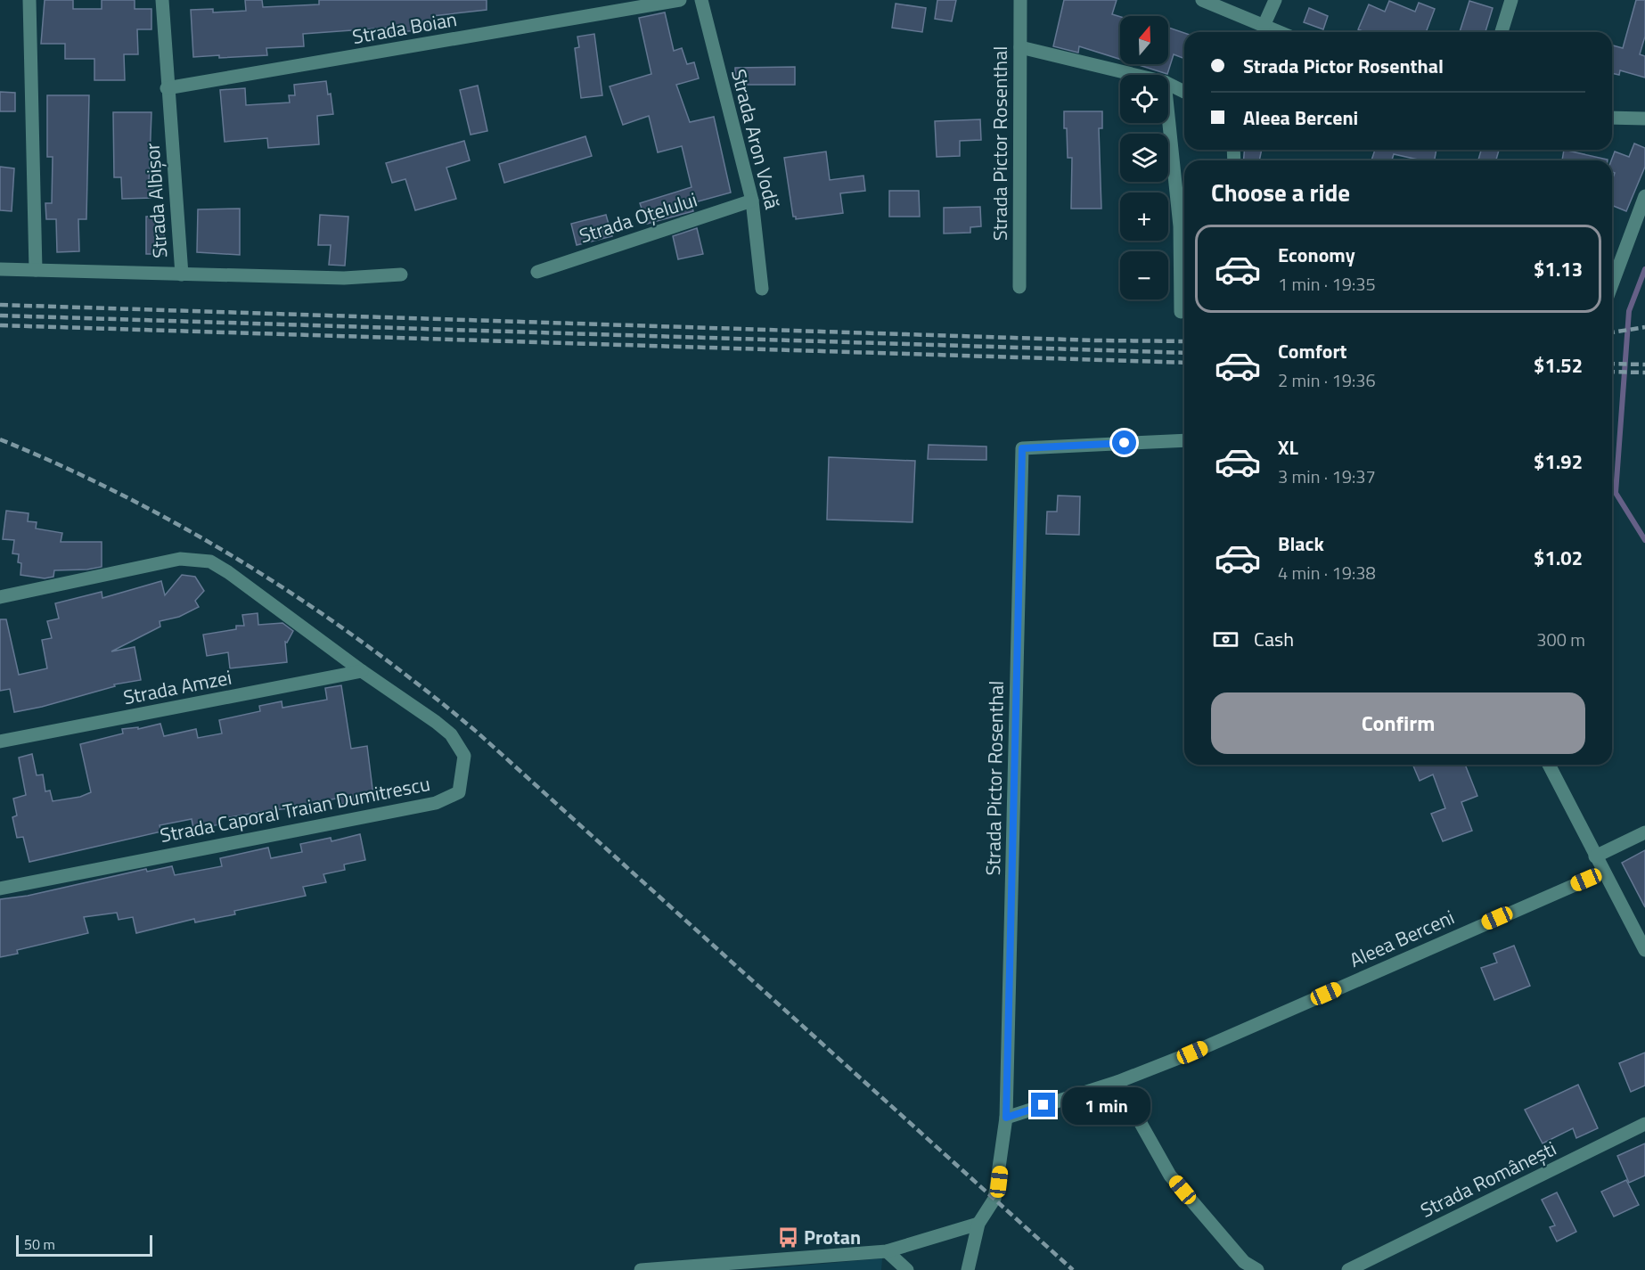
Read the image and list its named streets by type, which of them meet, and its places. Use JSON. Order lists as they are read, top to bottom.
{
  "streets": {
    "street": [
      "Strada Boian",
      "Strada Aron Vodă",
      "Strada Pictor Rosenthal",
      "Strada Albișor",
      "Strada Oțelului",
      "Strada Amzei",
      "Strada Caporal Traian Dumitrescu",
      "Aleea Berceni",
      "Strada Românești"
    ]
  },
  "crossings": [
    ["Strada Boian", "Strada Albișor"],
    ["Strada Aron Vodă", "Strada Oțelului"],
    ["Strada Pictor Rosenthal", "Aleea Berceni"],
    ["Strada Amzei", "Strada Caporal Traian Dumitrescu"]
  ],
  "places": {
    "bus stop": ["Protan"]
  },
  "scale_bar": "50 m",
  "north": "top",
  "page": {
    "map_buttons": ["+", "−"],
    "banner": ["Strada Pictor Rosenthal", "Aleea Berceni"],
    "heading": "Choose a ride",
    "list": [
      {
        "name": "Economy",
        "note": "1 min · 19:35",
        "value": "$1.13"
      },
      {
        "name": "Comfort",
        "note": "2 min · 19:36",
        "value": "$1.52"
      },
      {
        "name": "XL",
        "note": "3 min · 19:37",
        "value": "$1.92"
      },
      {
        "name": "Black",
        "note": "4 min · 19:38",
        "value": "$1.02"
      }
    ],
    "pay": ["Cash", "300 m"],
    "buttons": "Confirm",
    "bubble": "1 min",
    "scale": "50 m"
  }
}
